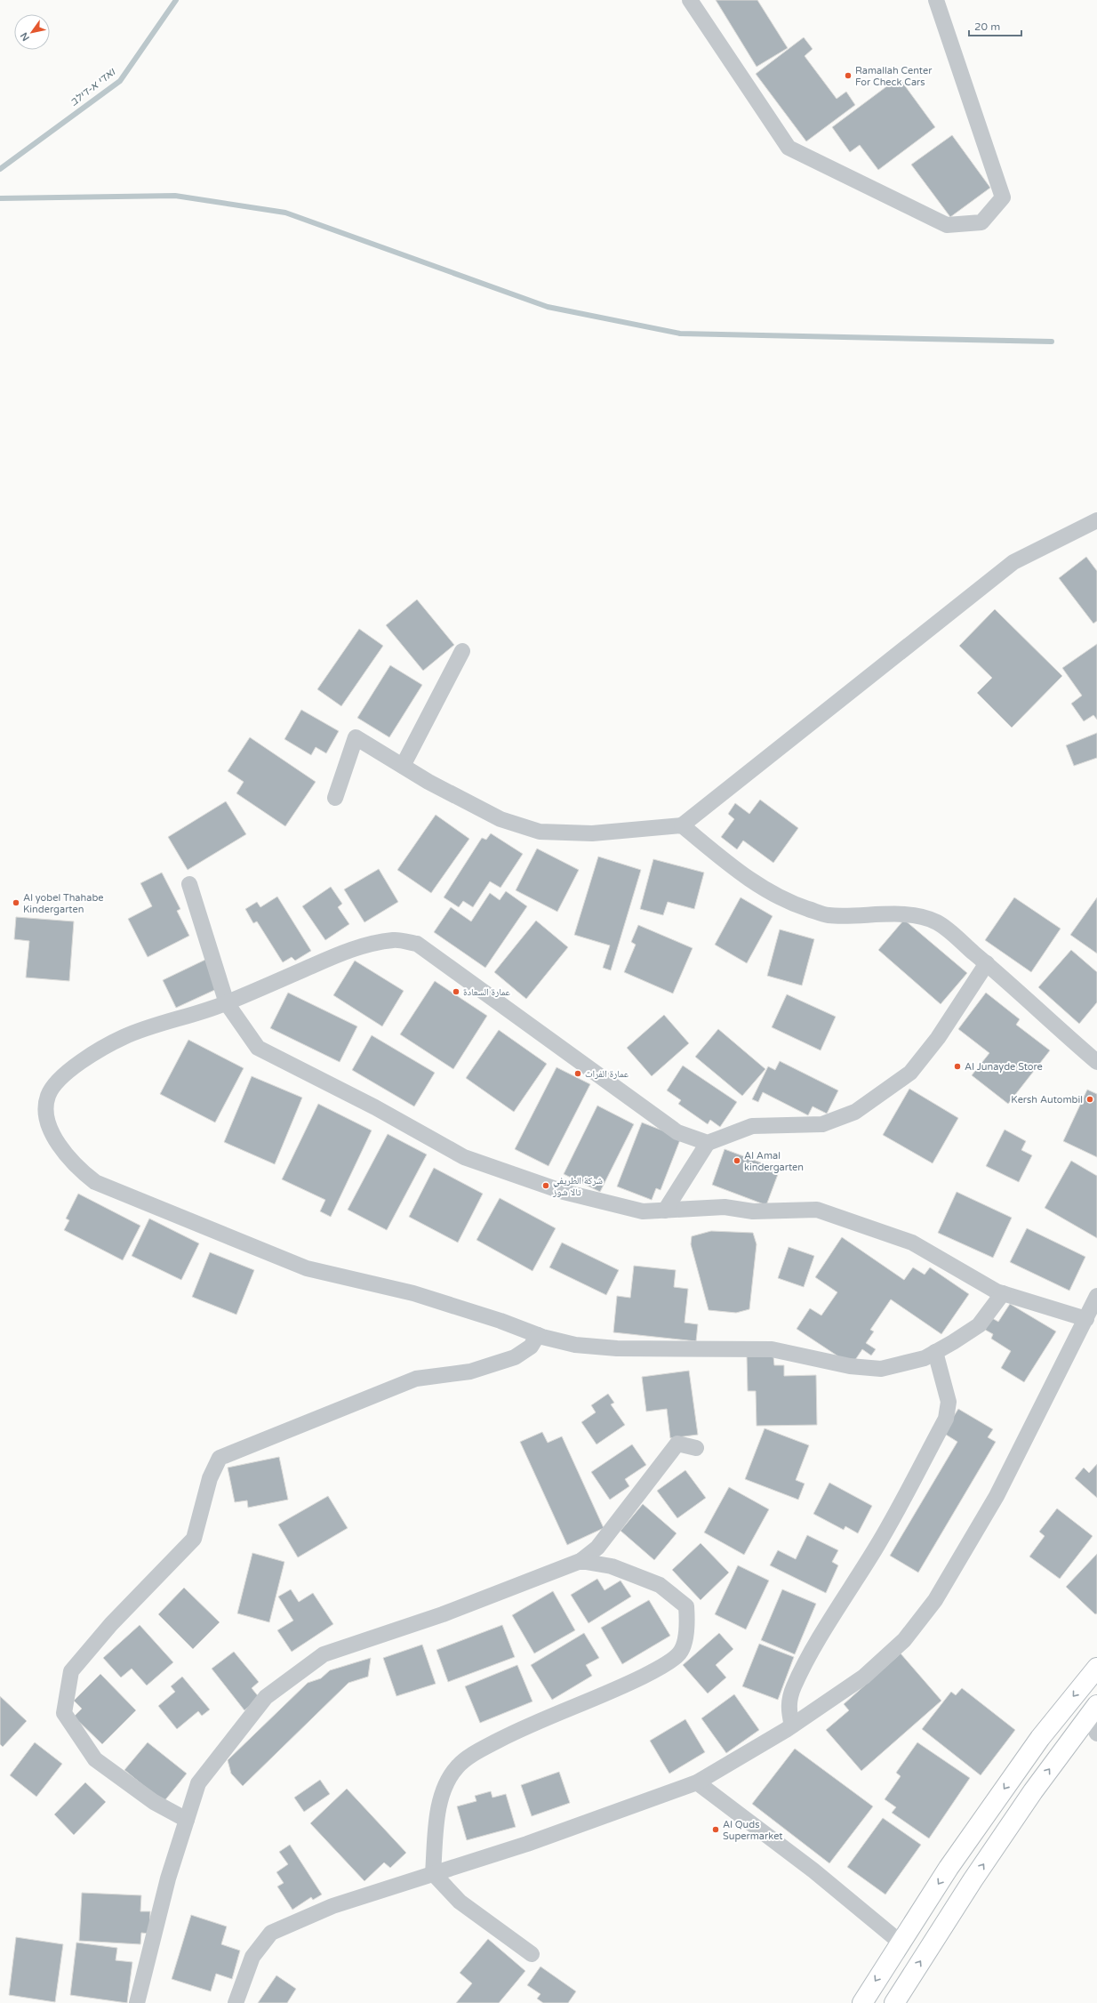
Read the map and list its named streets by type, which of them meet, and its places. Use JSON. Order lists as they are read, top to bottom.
{
  "water": ["ואדי א-דילב"],
  "places": [
    "Ramallah Center For Check Cars",
    "Al yobel Thahabe Kindergarten",
    "عمارة السعادة",
    "Al Junayde Store",
    "عمارة الفرات",
    "Kersh Autombil",
    "Al Amal kindergarten",
    "شركة الطريفي تالا شوز",
    "Al Quds Supermarket"
  ],
  "scale_bar": "20 m",
  "north": "bottom left"
}
